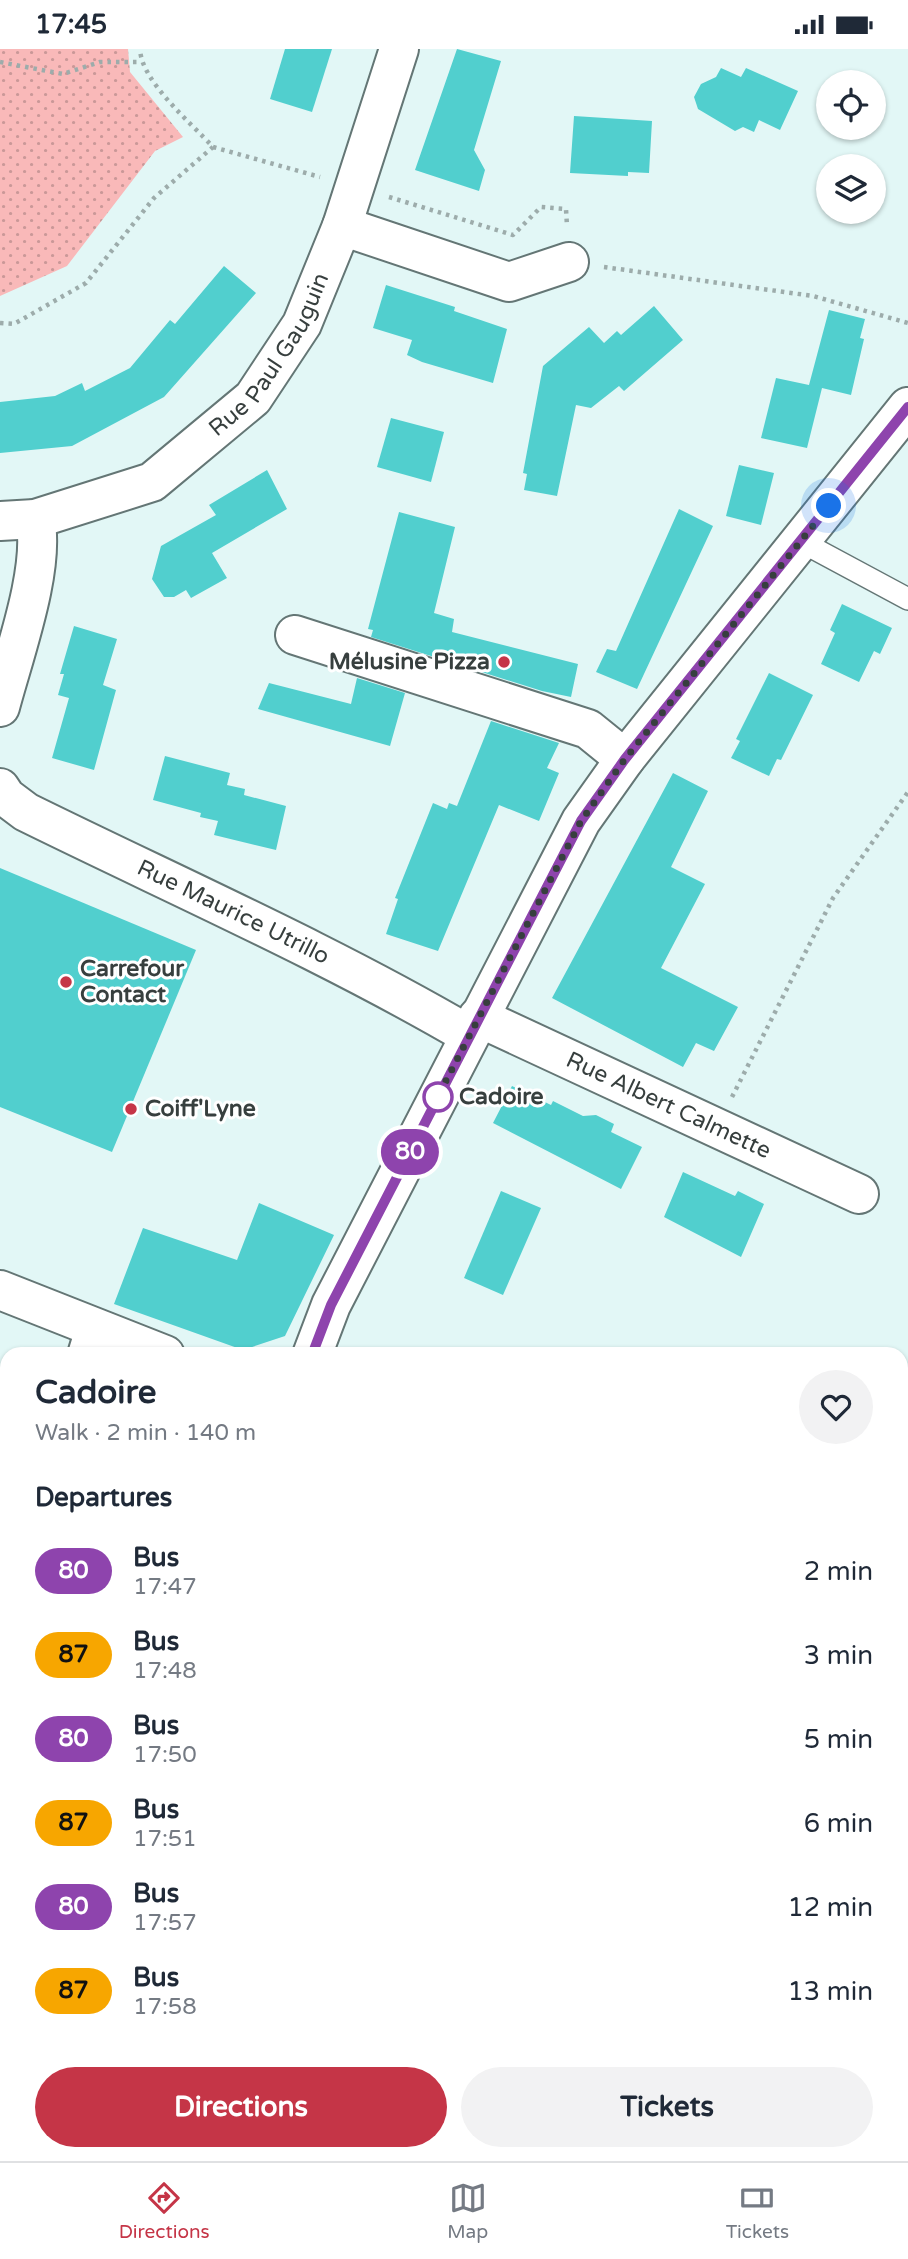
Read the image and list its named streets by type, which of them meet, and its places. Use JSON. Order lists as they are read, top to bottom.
{
  "streets": {
    "street": ["Rue Paul Gauguin", "Rue Maurice Utrillo", "Rue Albert Calmette"]
  },
  "crossings": [
    ["Rue Maurice Utrillo", "Rue Albert Calmette"]
  ],
  "places": [
    "Mélusine Pizza",
    "Carrefour Contact",
    "Cadoire",
    "Coiff'Lyne"
  ],
  "lines": ["bus line 80"],
  "page": {
    "status": "17:45",
    "on_map": "80",
    "heading": [
      ["Cadoire", "Walk · 2 min · 140 m"],
      "Departures"
    ],
    "list": [
      {
        "mark": "80",
        "name": "Bus",
        "note": "17:47",
        "value": "2 min"
      },
      {
        "mark": "87",
        "name": "Bus",
        "note": "17:48",
        "value": "3 min"
      },
      {
        "mark": "80",
        "name": "Bus",
        "note": "17:50",
        "value": "5 min"
      },
      {
        "mark": "87",
        "name": "Bus",
        "note": "17:51",
        "value": "6 min"
      },
      {
        "mark": "80",
        "name": "Bus",
        "note": "17:57",
        "value": "12 min"
      },
      {
        "mark": "87",
        "name": "Bus",
        "note": "17:58",
        "value": "13 min"
      }
    ],
    "buttons": ["Directions", "Tickets"],
    "tabs": ["Directions", "Map", "Tickets"]
  }
}
